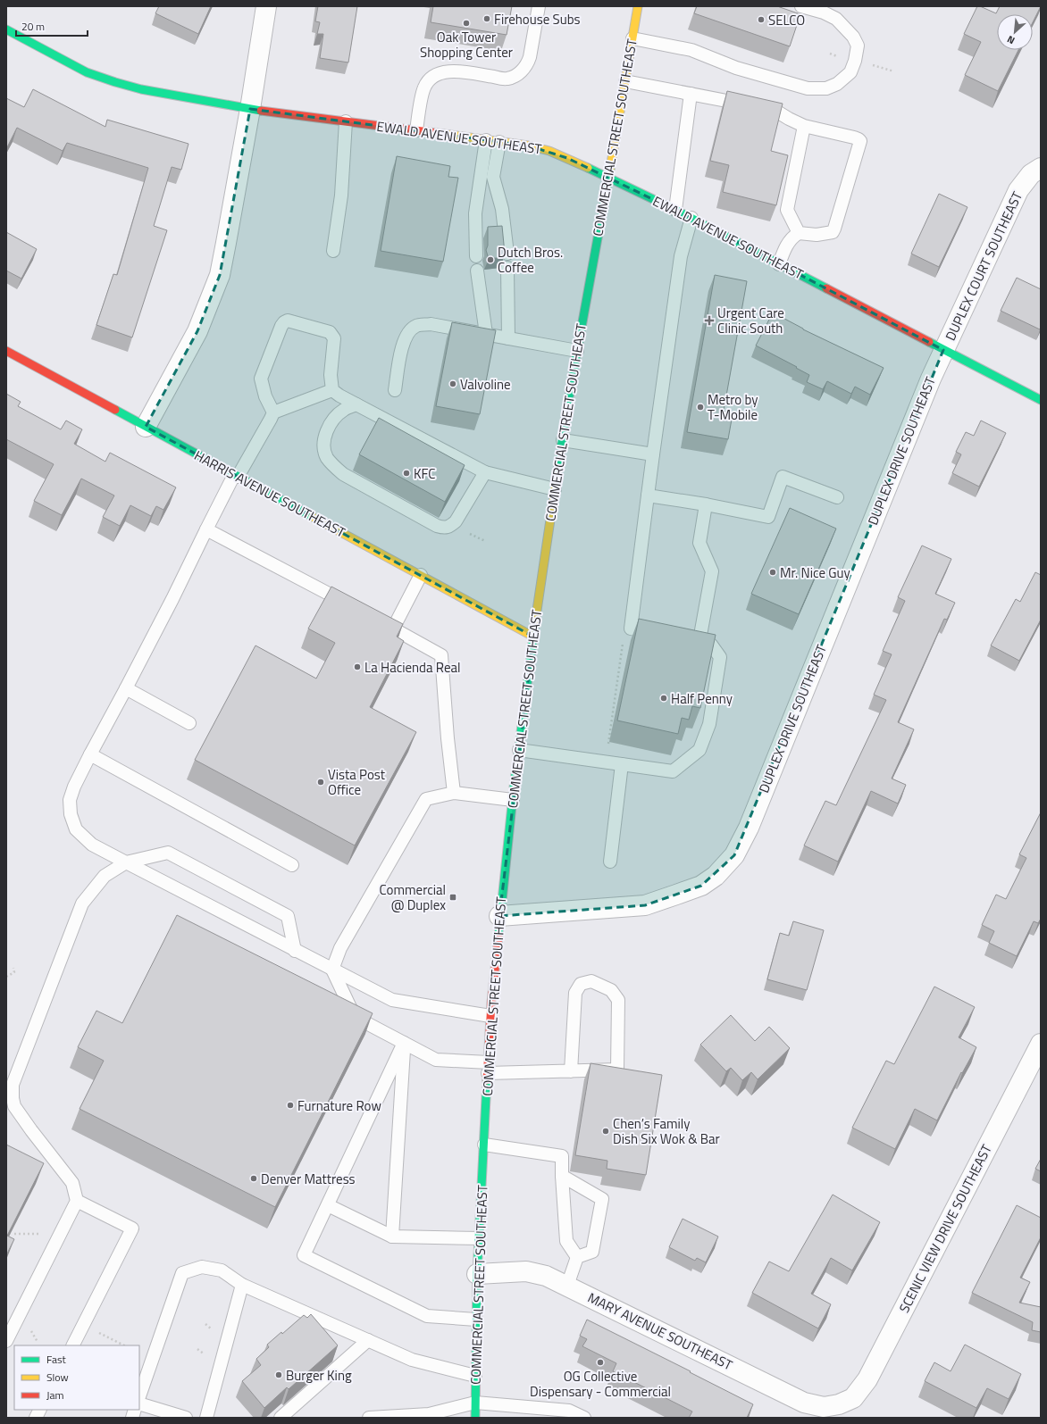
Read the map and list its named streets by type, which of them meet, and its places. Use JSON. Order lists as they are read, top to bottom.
{
  "streets": {
    "street": [
      "EWALD AVENUE SOUTHEAST",
      "COMMERCIAL STREET SOUTHEAST",
      "DUPLEX COURT SOUTHEAST",
      "DUPLEX DRIVE SOUTHEAST",
      "HARRIS AVENUE SOUTHEAST",
      "SCENIC VIEW DRIVE SOUTHEAST",
      "MARY AVENUE SOUTHEAST"
    ]
  },
  "crossings": [
    ["EWALD AVENUE SOUTHEAST", "COMMERCIAL STREET SOUTHEAST"],
    ["EWALD AVENUE SOUTHEAST", "DUPLEX COURT SOUTHEAST"],
    ["EWALD AVENUE SOUTHEAST", "DUPLEX DRIVE SOUTHEAST"],
    ["COMMERCIAL STREET SOUTHEAST", "DUPLEX DRIVE SOUTHEAST"],
    ["COMMERCIAL STREET SOUTHEAST", "HARRIS AVENUE SOUTHEAST"],
    ["COMMERCIAL STREET SOUTHEAST", "MARY AVENUE SOUTHEAST"],
    ["DUPLEX COURT SOUTHEAST", "DUPLEX DRIVE SOUTHEAST"],
    ["SCENIC VIEW DRIVE SOUTHEAST", "MARY AVENUE SOUTHEAST"]
  ],
  "places": {
    "other": [
      "Firehouse Subs",
      "SELCO",
      "Oak Tower Shopping Center",
      "Dutch Bros. Coffee",
      "Valvoline",
      "Metro by T-Mobile",
      "KFC",
      "Mr. Nice Guy",
      "La Hacienda Real",
      "Half Penny",
      "Vista Post Office",
      "Furnature Row",
      "Chen’s Family Dish Six Wok & Bar",
      "Denver Mattress",
      "OG Collective Dispensary - Commercial",
      "Burger King"
    ],
    "health": ["Urgent Care Clinic South"],
    "transit": ["Commercial @ Duplex"]
  },
  "legend": ["Fast", "Slow", "Jam"],
  "scale_bar": "20 m",
  "north": "bottom left"
}
